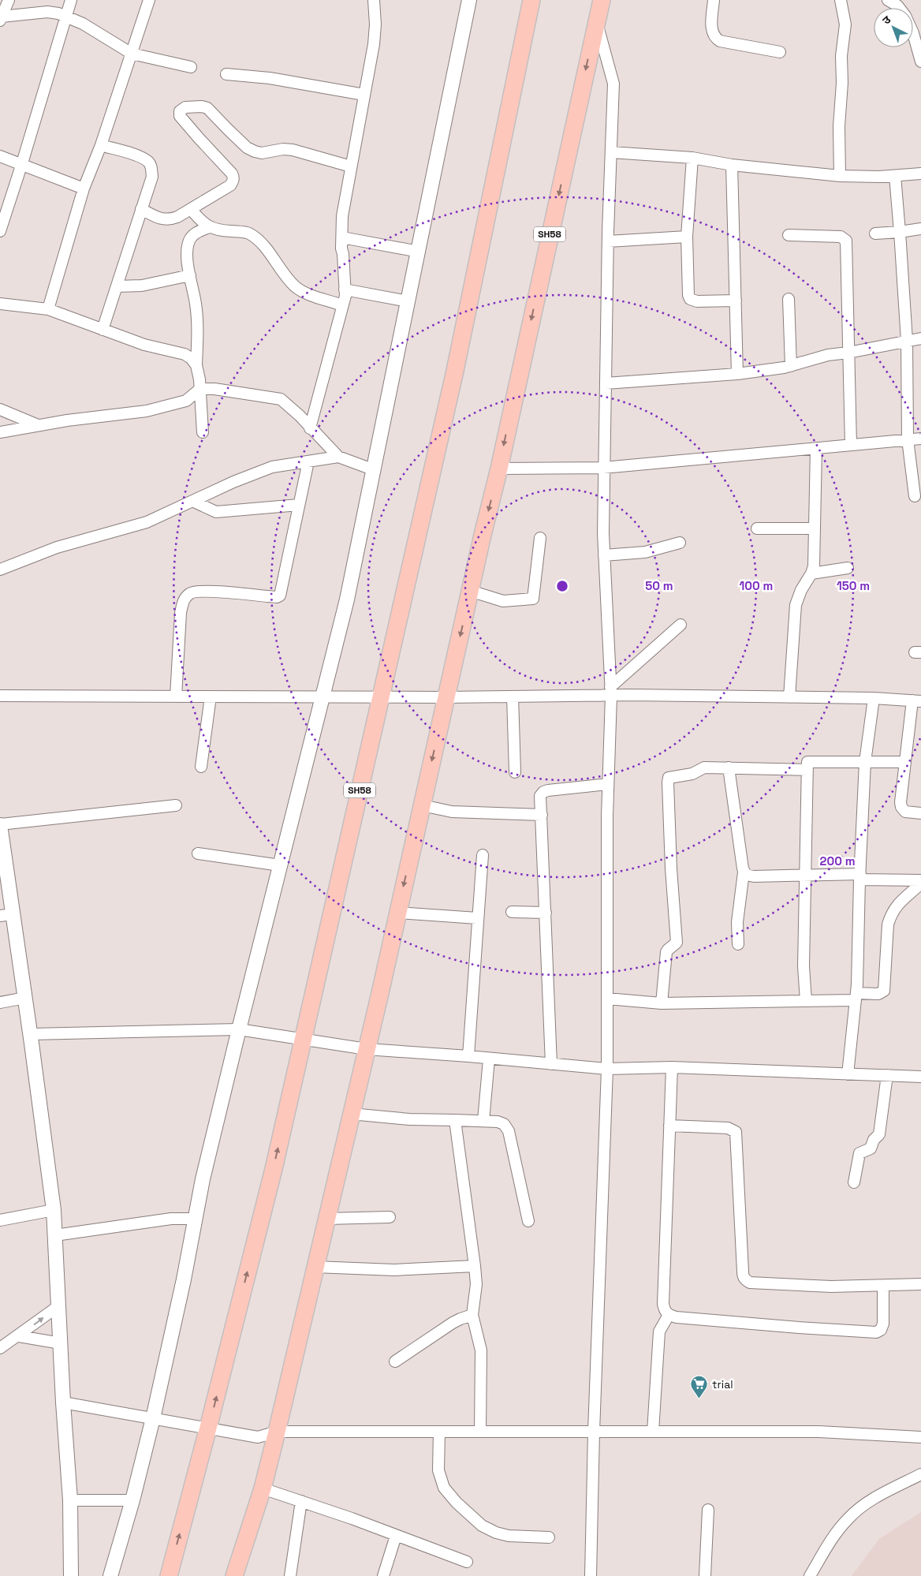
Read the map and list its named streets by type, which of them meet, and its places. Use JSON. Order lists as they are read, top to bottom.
{
  "streets": {
    "main road": ["SH58"]
  },
  "places": {
    "supermarket": ["trial"]
  },
  "north": "top left",
  "rings": [
    "50 m",
    "100 m",
    "150 m",
    "200 m"
  ]
}
